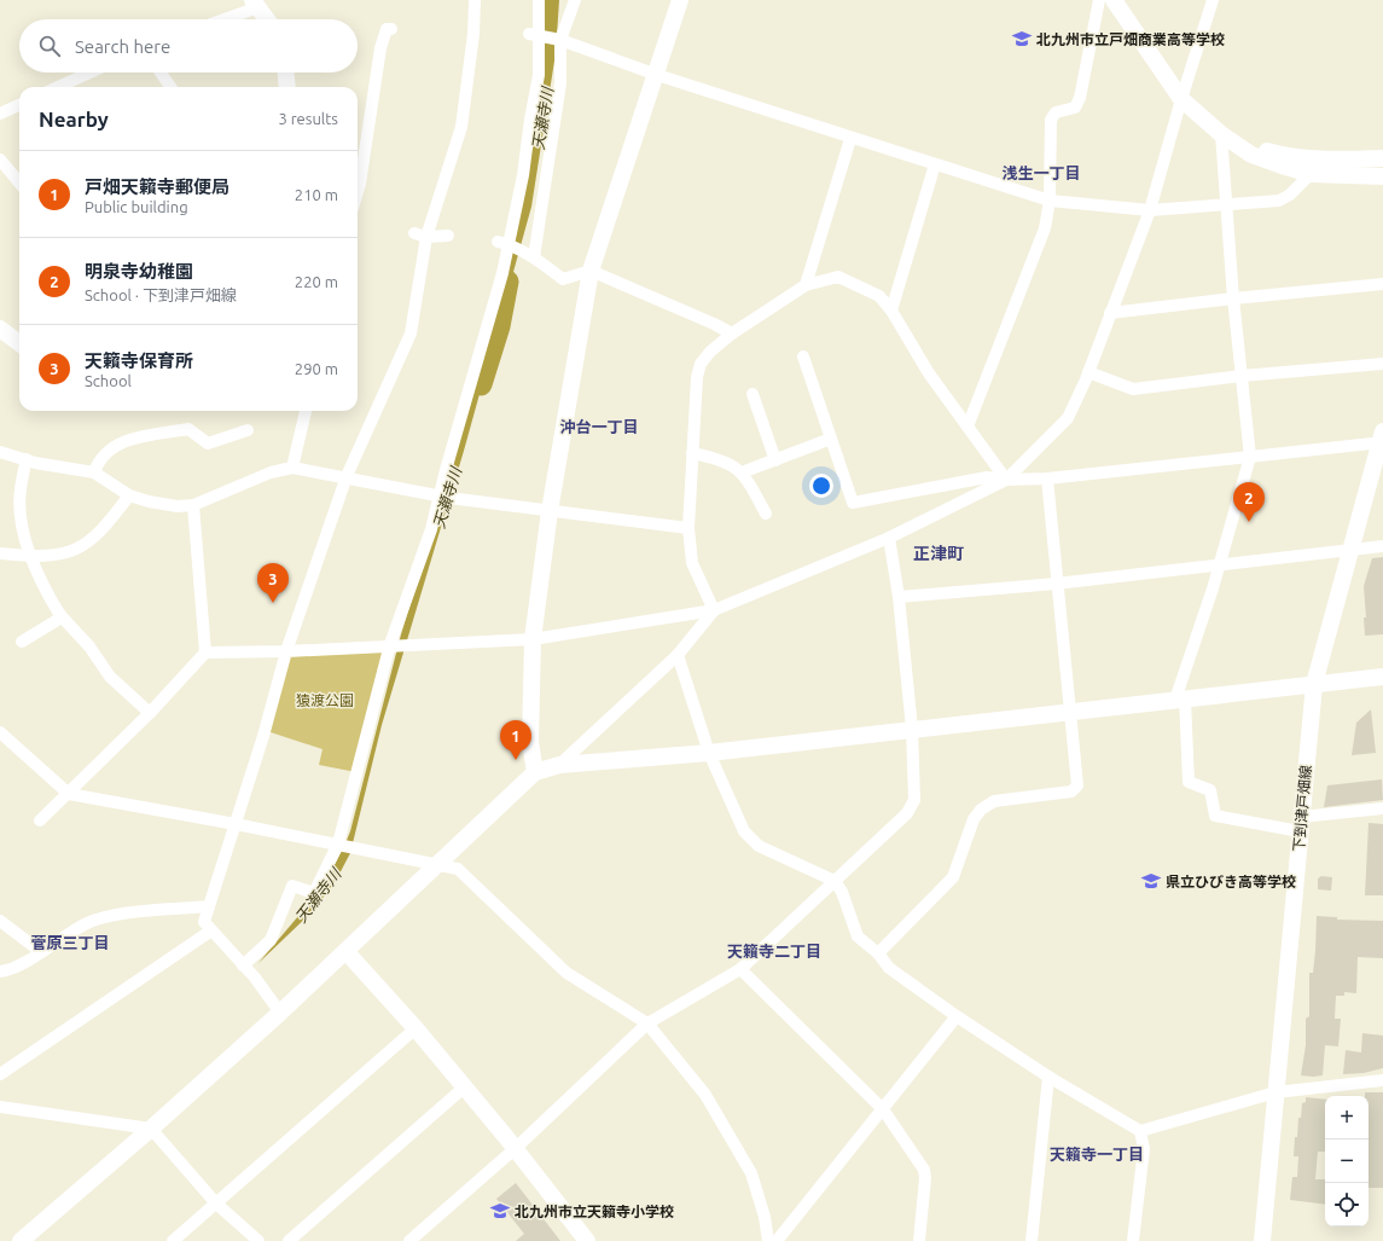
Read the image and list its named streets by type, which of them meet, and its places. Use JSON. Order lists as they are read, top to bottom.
{
  "streets": {
    "street": ["下到津戸畑線"]
  },
  "districts": [
    "浅生一丁目",
    "沖台一丁目",
    "正津町",
    "菅原三丁目",
    "天籟寺二丁目",
    "天籟寺一丁目"
  ],
  "water": ["天瀬寺川"],
  "parks": ["猿渡公園"],
  "places": {
    "school or university": ["北九州市立戸畑商業高等学校", "県立ひびき高等学校", "北九州市立天籟寺小学校"]
  },
  "page": {
    "search": "Search here",
    "heading": ["Nearby", "3 results"],
    "list": [
      {
        "mark": "1",
        "name": "戸畑天籟寺郵便局",
        "note": "Public building",
        "value": "210 m"
      },
      {
        "mark": "2",
        "name": "明泉寺幼稚園",
        "note": "School · 下到津戸畑線",
        "value": "220 m"
      },
      {
        "mark": "3",
        "name": "天籟寺保育所",
        "note": "School",
        "value": "290 m"
      }
    ],
    "pins": ["2", "3", "1"],
    "map_buttons": ["+", "−"]
  }
}
